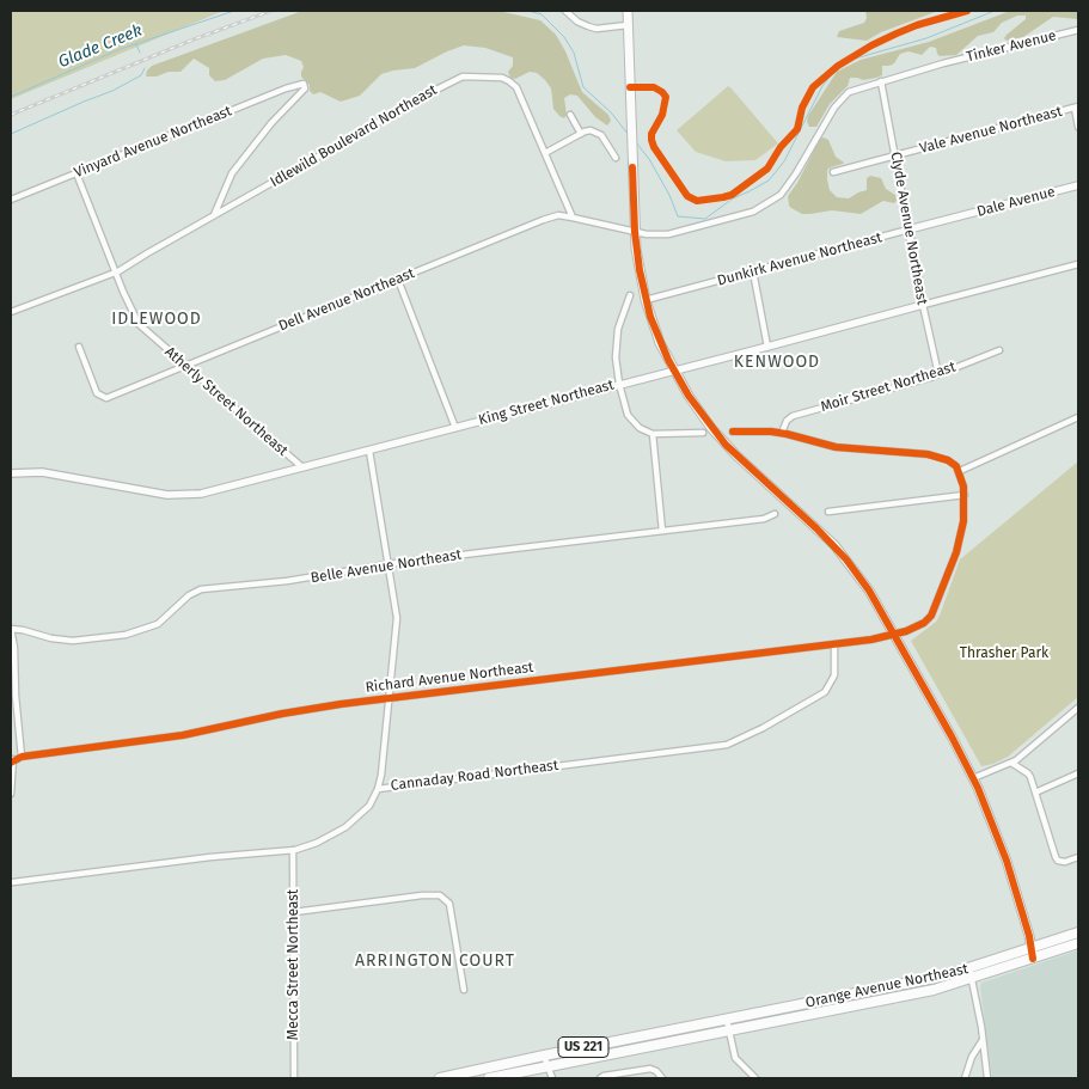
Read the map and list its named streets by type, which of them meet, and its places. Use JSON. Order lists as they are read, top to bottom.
{
  "streets": {
    "highway": ["Orange Avenue Northeast", "US 221"],
    "street": [
      "Tinker Avenue",
      "Vale Avenue Northeast",
      "Idlewild Boulevard Northeast",
      "Vinyard Avenue Northeast",
      "Dale Avenue",
      "Clyde Avenue Northeast",
      "Dunkirk Avenue Northeast",
      "Dell Avenue Northeast",
      "Moir Street Northeast",
      "Atherly Street Northeast",
      "King Street Northeast",
      "Belle Avenue Northeast",
      "Richard Avenue Northeast",
      "Cannaday Road Northeast",
      "Mecca Street Northeast"
    ]
  },
  "crossings": [
    ["Tinker Avenue", "Clyde Avenue Northeast"],
    ["Vale Avenue Northeast", "Clyde Avenue Northeast"],
    ["Idlewild Boulevard Northeast", "Vinyard Avenue Northeast"],
    ["Idlewild Boulevard Northeast", "Dell Avenue Northeast"],
    ["Idlewild Boulevard Northeast", "Atherly Street Northeast"],
    ["Vinyard Avenue Northeast", "Atherly Street Northeast"],
    ["Dale Avenue", "Dunkirk Avenue Northeast"],
    ["Clyde Avenue Northeast", "Dunkirk Avenue Northeast"],
    ["Clyde Avenue Northeast", "Moir Street Northeast"],
    ["Clyde Avenue Northeast", "King Street Northeast"],
    ["Dell Avenue Northeast", "Atherly Street Northeast"],
    ["Atherly Street Northeast", "King Street Northeast"],
    ["Richard Avenue Northeast", "Cannaday Road Northeast"],
    ["Cannaday Road Northeast", "Mecca Street Northeast"]
  ],
  "districts": ["IDLEWOOD", "KENWOOD", "ARRINGTON COURT"],
  "water": ["Glade Creek"],
  "parks": ["Thrasher Park"]
}
